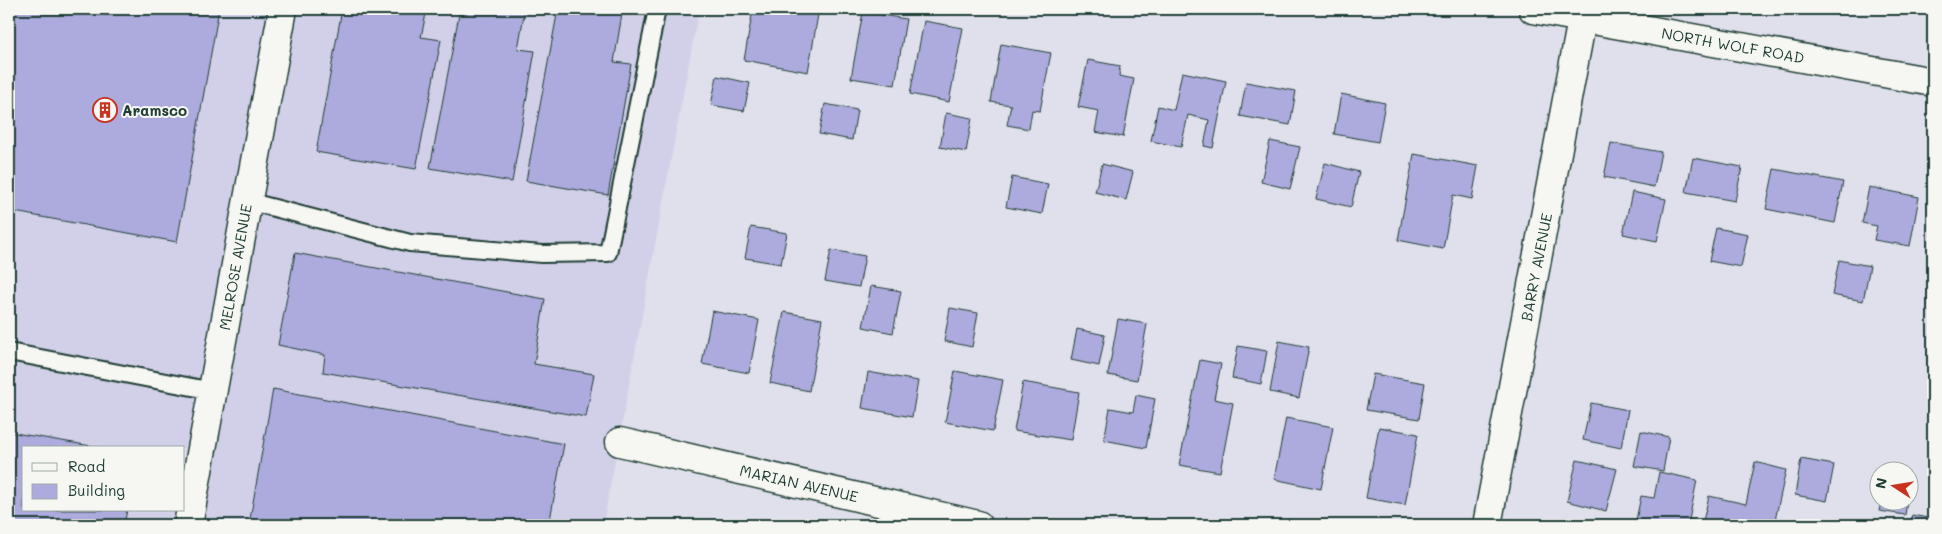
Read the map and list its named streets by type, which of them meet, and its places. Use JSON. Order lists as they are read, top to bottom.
{
  "streets": {
    "street": [
      "NORTH WOLF ROAD",
      "MELROSE AVENUE",
      "BARRY AVENUE",
      "MARIAN AVENUE"
    ]
  },
  "crossings": [
    ["NORTH WOLF ROAD", "BARRY AVENUE"]
  ],
  "places": {
    "building": ["Aramsco"]
  },
  "legend": ["Road", "Building"],
  "north": "left"
}
